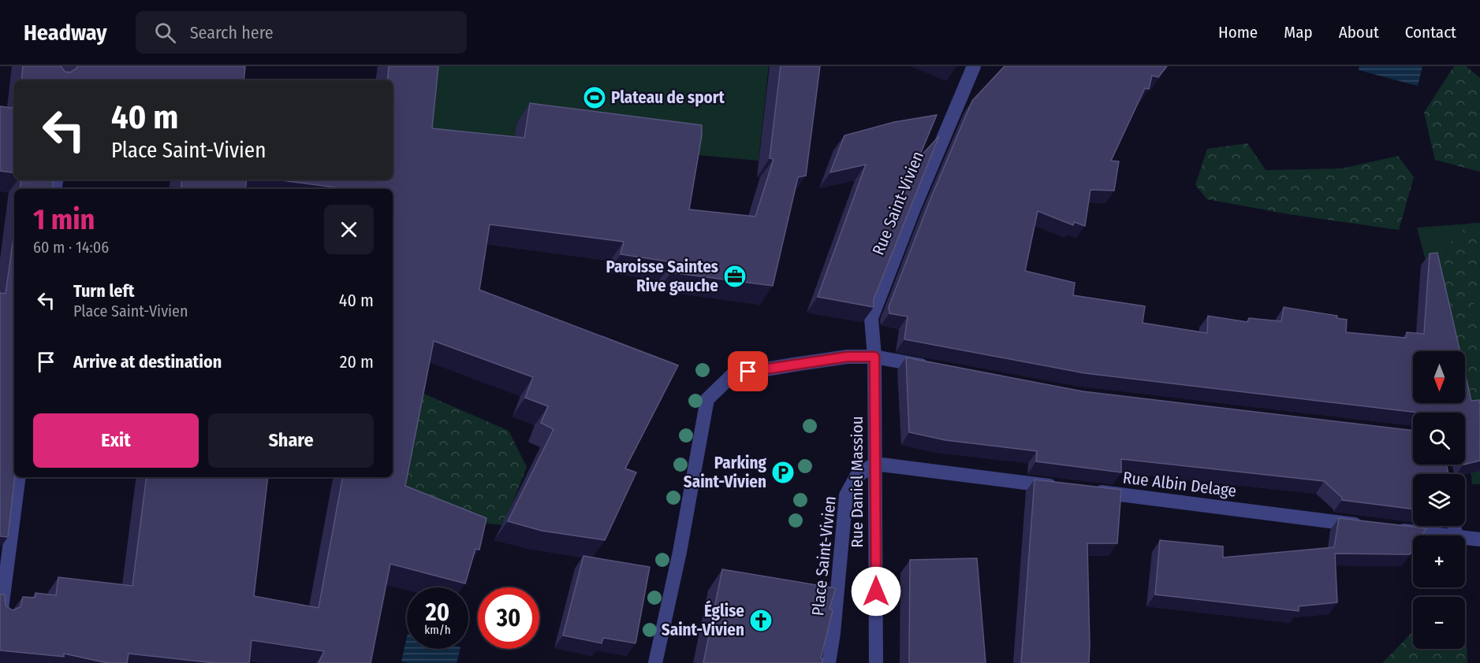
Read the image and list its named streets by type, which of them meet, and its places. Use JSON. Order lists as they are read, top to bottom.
{
  "streets": {
    "street": [
      "Rue Saint-Vivien",
      "Rue Daniel Massiou",
      "Rue Albin Delage",
      "Place Saint-Vivien"
    ]
  },
  "crossings": [
    ["Rue Saint-Vivien", "Rue Daniel Massiou"],
    ["Rue Daniel Massiou", "Place Saint-Vivien"]
  ],
  "places": {
    "sports": ["Plateau de sport"],
    "office": ["Paroisse Saintes Rive gauche"],
    "parking": ["Parking Saint-Vivien"],
    "church": ["Église Saint-Vivien"]
  },
  "north": "bottom",
  "page": {
    "header": "Headway",
    "search": "Search here",
    "nav": [
      "Home",
      "Map",
      "About",
      "Contact"
    ],
    "turn": ["40 m", "Place Saint-Vivien"],
    "heading": ["1 min", "60 m · 14:06"],
    "list": [
      {
        "name": "Turn left",
        "note": "Place Saint-Vivien",
        "value": "40 m"
      },
      {
        "name": "Arrive at destination",
        "value": "20 m"
      }
    ],
    "map_buttons": ["+", "−"],
    "buttons": ["Exit", "Share"],
    "speed": "20 km/h",
    "limit": "30"
  }
}
